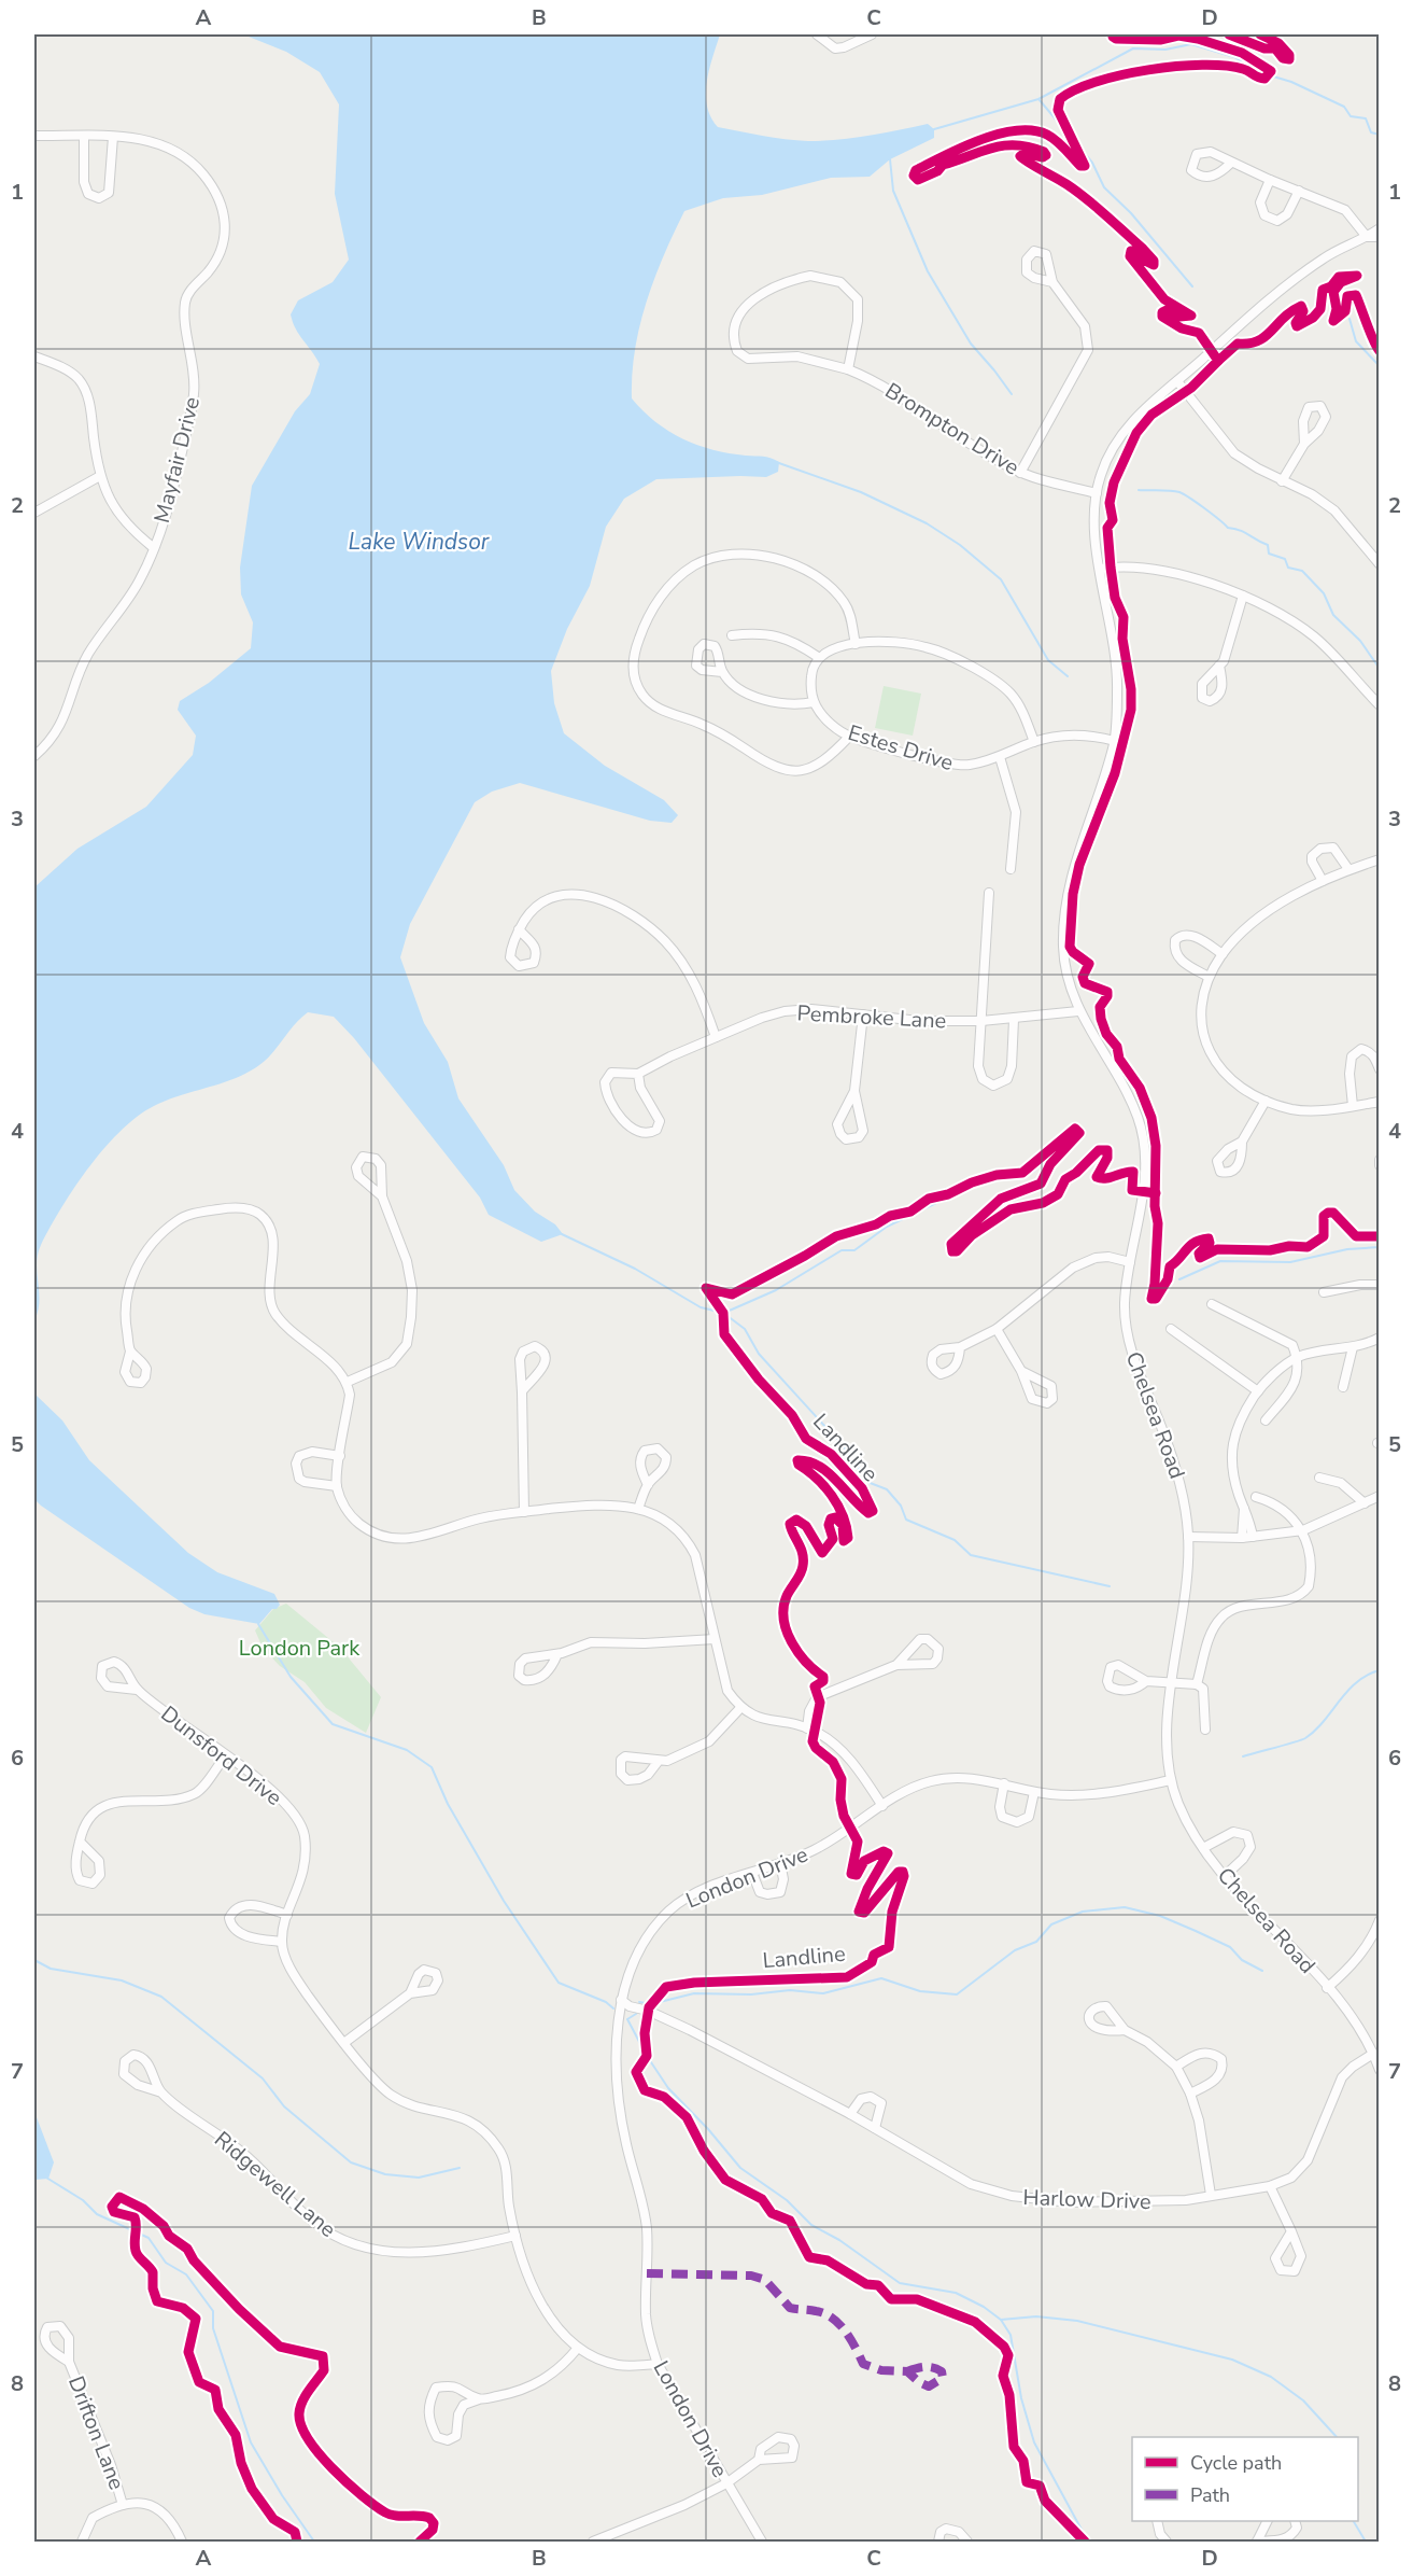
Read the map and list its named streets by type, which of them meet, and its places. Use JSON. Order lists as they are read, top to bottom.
{
  "streets": {
    "street": [
      "Brompton Drive",
      "Mayfair Drive",
      "Estes Drive",
      "Pembroke Lane",
      "Chelsea Road",
      "Dunsford Drive",
      "London Drive",
      "Ridgewell Lane",
      "Harlow Drive",
      "Drifton Lane"
    ],
    "cycle path": ["Landline"]
  },
  "crossings": [
    ["Brompton Drive", "Chelsea Road"],
    ["Estes Drive", "Chelsea Road"],
    ["Pembroke Lane", "Chelsea Road"],
    ["Chelsea Road", "London Drive"],
    ["Chelsea Road", "Harlow Drive"],
    ["London Drive", "Harlow Drive"]
  ],
  "water": ["Lake Windsor"],
  "parks": ["London Park"],
  "legend": ["Cycle path", "Path"],
  "grid": {
    "columns": [
      "A",
      "B",
      "C",
      "D"
    ],
    "rows": [
      "1",
      "2",
      "3",
      "4",
      "5",
      "6",
      "7",
      "8"
    ]
  }
}
